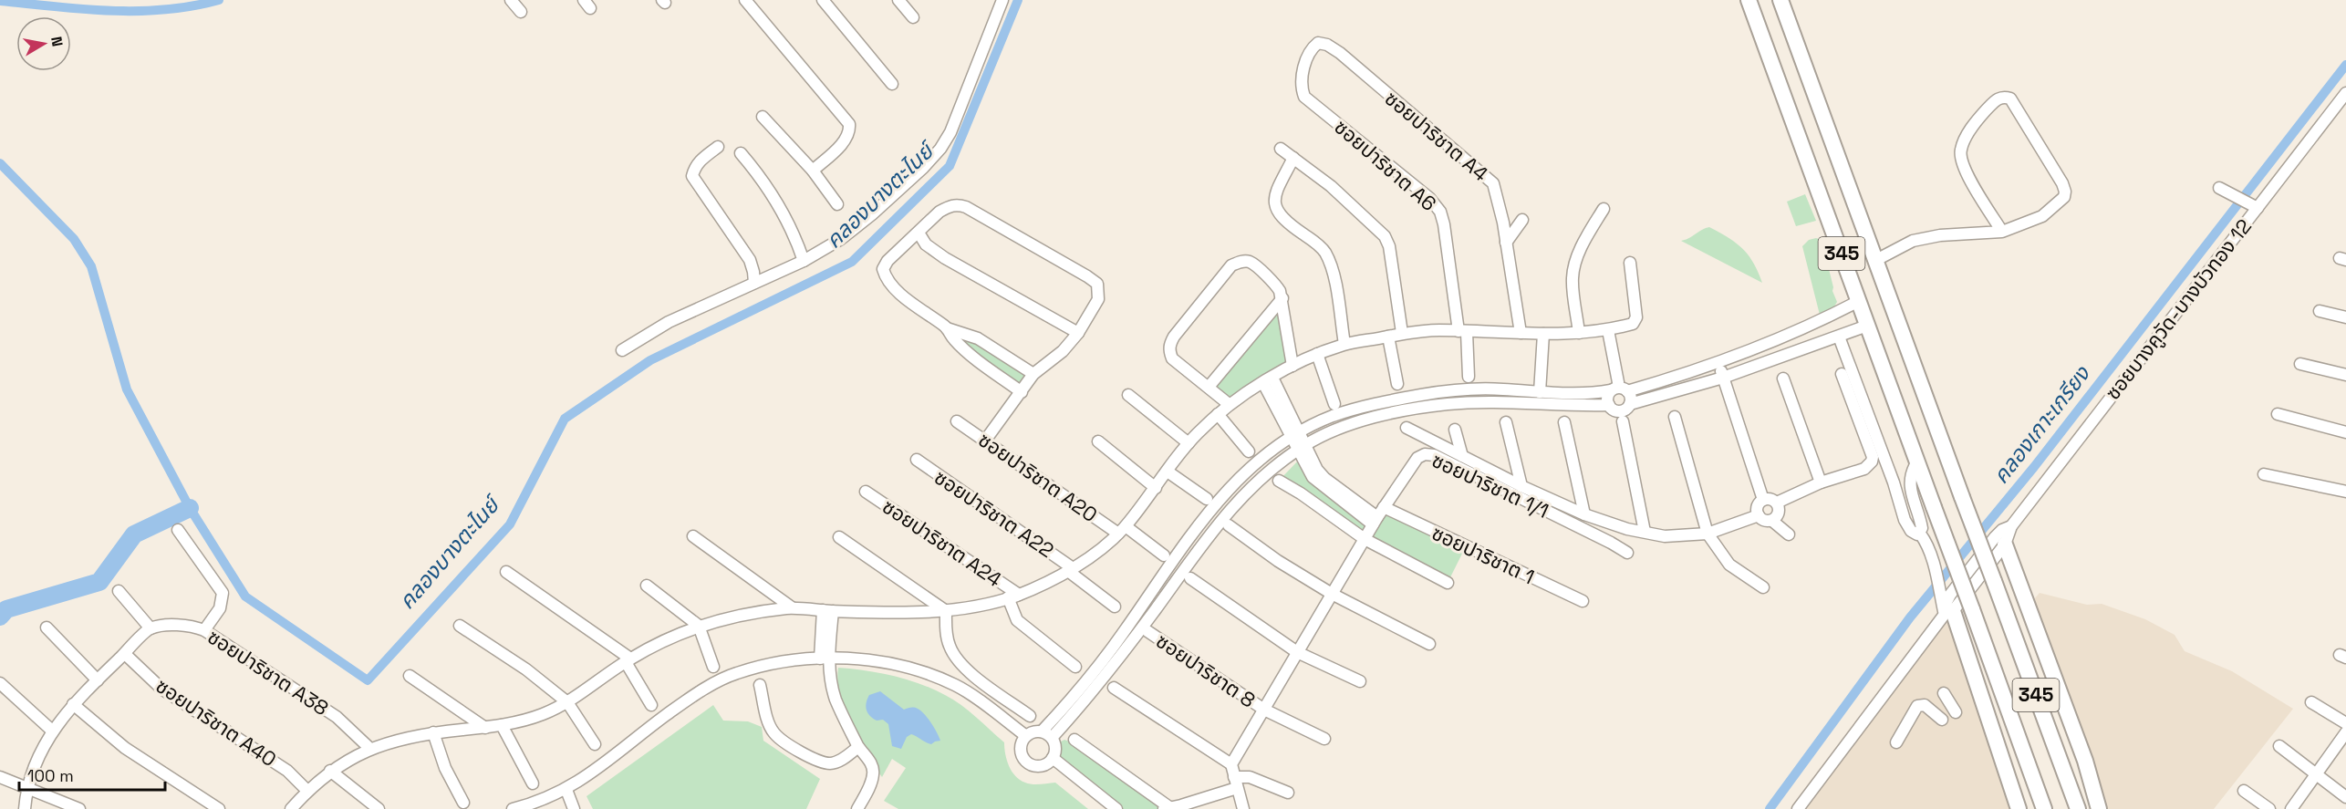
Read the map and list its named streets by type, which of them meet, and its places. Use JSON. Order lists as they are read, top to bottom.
{
  "streets": {
    "main road": ["345"],
    "street": [
      "ซอยปาริชาต A4",
      "ซอยปาริชาต A6",
      "ซอยบางคูวัด-บางบัวทอง 12",
      "ซอยปาริชาต A20",
      "ซอยปาริชาต 1/1",
      "ซอยปาริชาต A22",
      "ซอยปาริชาต A24",
      "ซอยปาริชาต 1",
      "ซอยปาริชาต 8",
      "ซอยปาริชาต A38",
      "ซอยปาริชาต A40"
    ]
  },
  "crossings": [
    ["ซอยปาริชาต A4", "ซอยปาริชาต A6"],
    ["ซอยปาริชาต 1/1", "ซอยปาริชาต 1"],
    ["ซอยปาริชาต 1/1", "ซอยปาริชาต 8"]
  ],
  "water": ["คลองบางตะไนย์", "คลองเกาะเกรียง"],
  "scale_bar": "100 m",
  "north": "right"
}
